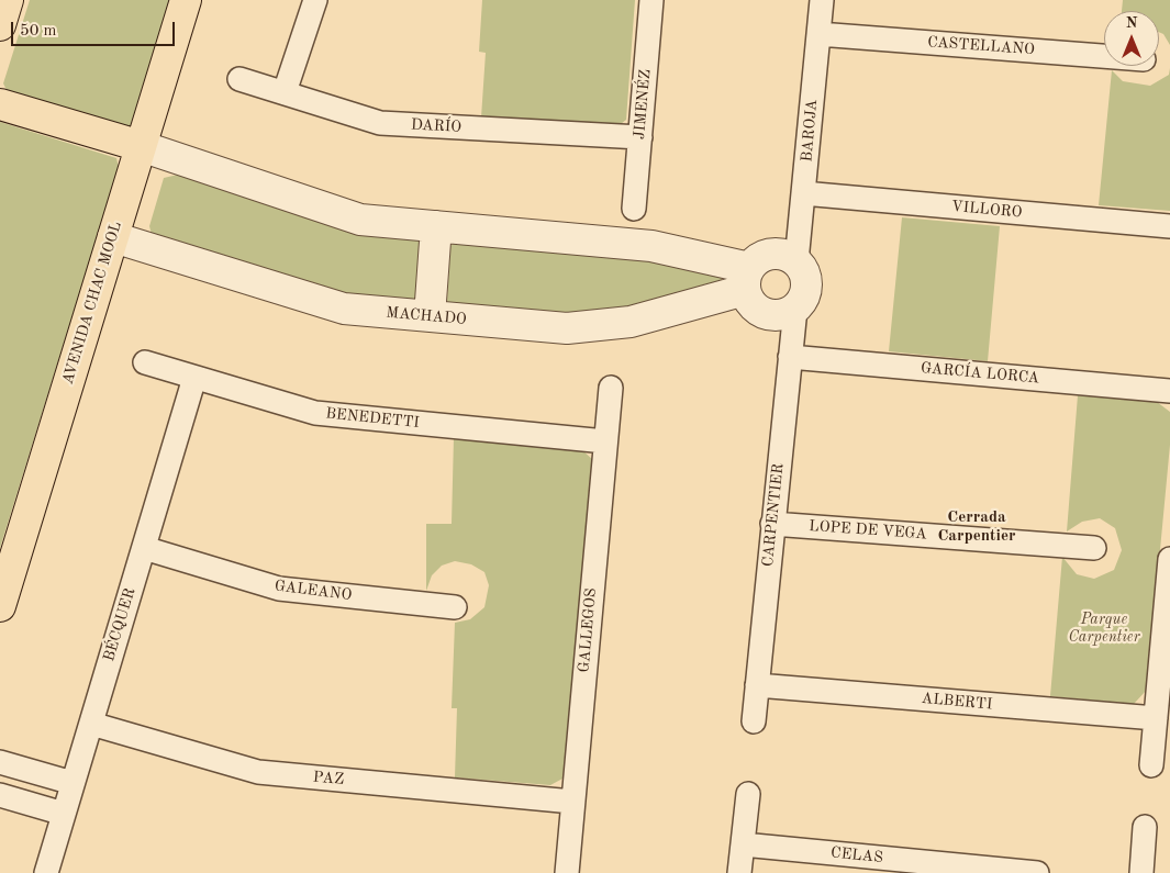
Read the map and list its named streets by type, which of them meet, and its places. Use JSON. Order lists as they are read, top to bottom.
{
  "streets": {
    "main road": ["AVENIDA CHAC MOOL"],
    "street": [
      "CASTELLANO",
      "JIMENÉZ",
      "DARÍO",
      "BAROJA",
      "VILLORO",
      "MACHADO",
      "GARCÍA LORCA",
      "BENEDETTI",
      "CARPENTIER",
      "LOPE DE VEGA",
      "GALEANO",
      "BÉCQUER",
      "GALLEGOS",
      "ALBERTI",
      "PAZ",
      "CELAS"
    ]
  },
  "crossings": [
    ["CASTELLANO", "BAROJA"],
    ["JIMENÉZ", "DARÍO"],
    ["BAROJA", "VILLORO"],
    ["BAROJA", "MACHADO"],
    ["BAROJA", "CARPENTIER"],
    ["AVENIDA CHAC MOOL", "MACHADO"],
    ["MACHADO", "CARPENTIER"],
    ["GARCÍA LORCA", "CARPENTIER"],
    ["BENEDETTI", "BÉCQUER"],
    ["BENEDETTI", "GALLEGOS"],
    ["CARPENTIER", "LOPE DE VEGA"],
    ["CARPENTIER", "ALBERTI"],
    ["GALEANO", "BÉCQUER"],
    ["BÉCQUER", "PAZ"],
    ["GALLEGOS", "PAZ"]
  ],
  "districts": ["Cerrada Carpentier"],
  "parks": ["Parque Carpentier"],
  "scale_bar": "50 m",
  "north": "top"
}
